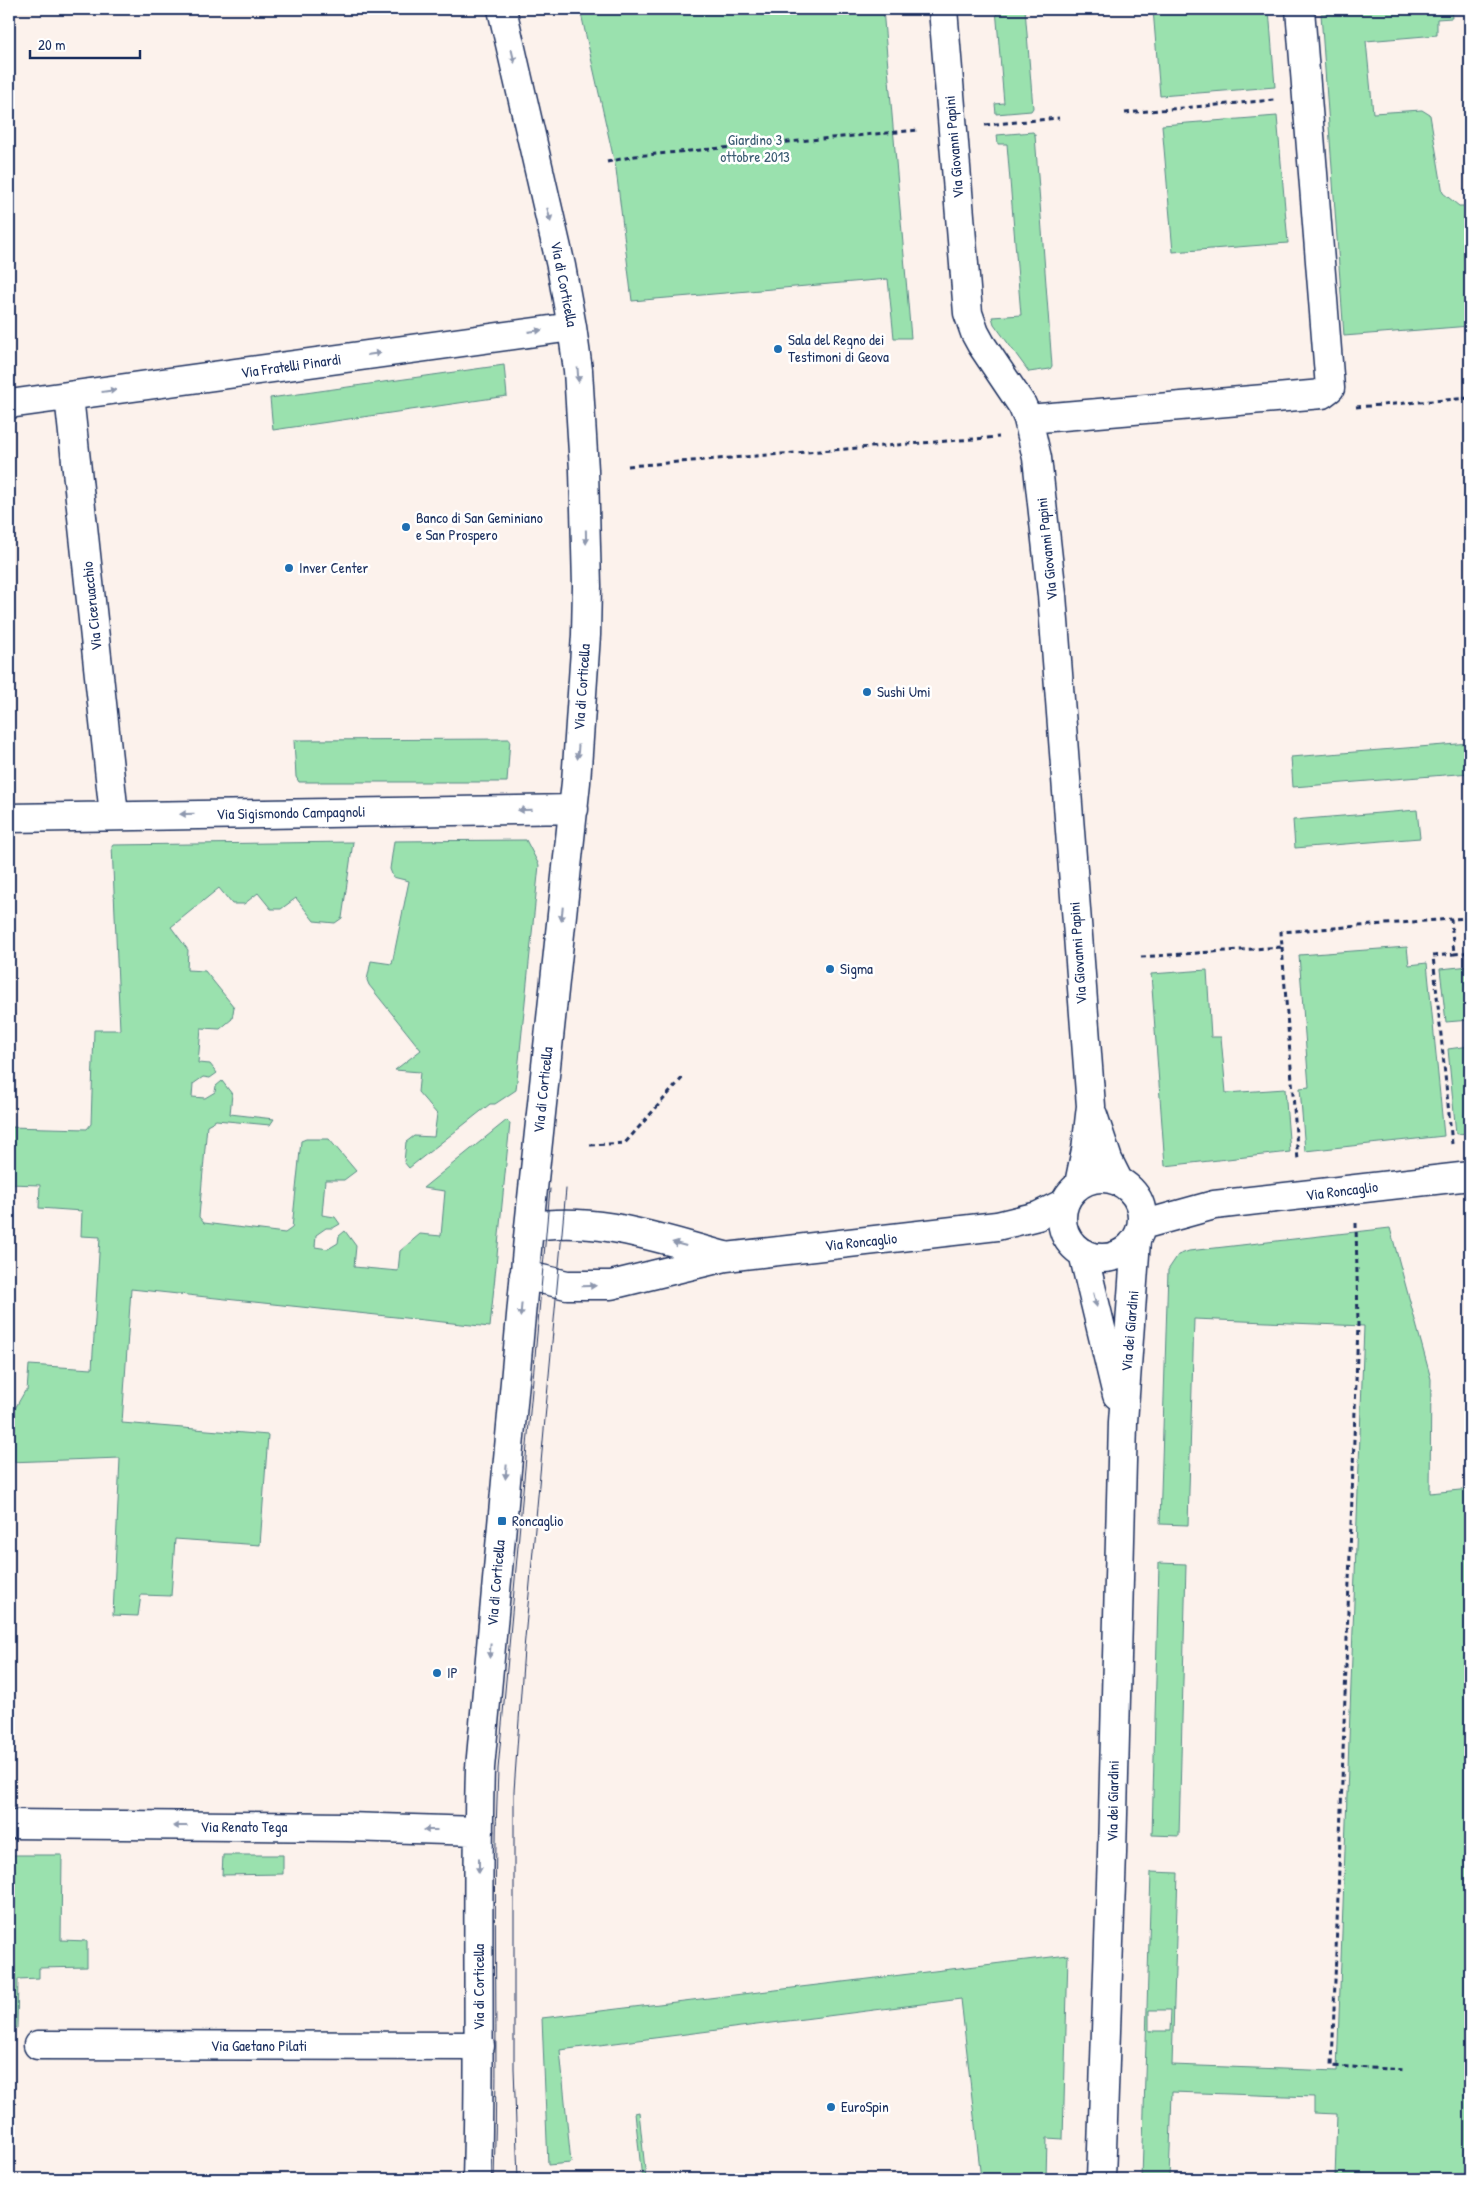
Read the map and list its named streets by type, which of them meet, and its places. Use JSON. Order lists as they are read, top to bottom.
{
  "streets": {
    "street": [
      "Via Giovanni Papini",
      "Via di Corticella",
      "Via Fratelli Pinardi",
      "Via Ciceruacchio",
      "Via Sigismondo Campagnoli",
      "Via Roncaglio",
      "Via dei Giardini",
      "Via Renato Tega",
      "Via Gaetano Pilati"
    ]
  },
  "crossings": [
    ["Via Giovanni Papini", "Via Roncaglio"],
    ["Via Giovanni Papini", "Via dei Giardini"],
    ["Via di Corticella", "Via Fratelli Pinardi"],
    ["Via di Corticella", "Via Sigismondo Campagnoli"],
    ["Via di Corticella", "Via Roncaglio"],
    ["Via di Corticella", "Via Renato Tega"],
    ["Via di Corticella", "Via Gaetano Pilati"],
    ["Via Fratelli Pinardi", "Via Ciceruacchio"],
    ["Via Ciceruacchio", "Via Sigismondo Campagnoli"],
    ["Via Roncaglio", "Via dei Giardini"]
  ],
  "one_way": [
    "Via di Corticella",
    "Via Fratelli Pinardi",
    "Via Sigismondo Campagnoli",
    "Via Renato Tega"
  ],
  "parks": ["Giardino 3 ottobre 2013"],
  "places": {
    "other": [
      "Sala del Regno dei Testimoni di Geova",
      "Banco di San Geminiano e San Prospero",
      "Inver Center",
      "Sushi Umi",
      "Sigma",
      "IP",
      "EuroSpin"
    ],
    "transit": ["Roncaglio"]
  },
  "scale_bar": "20 m"
}
